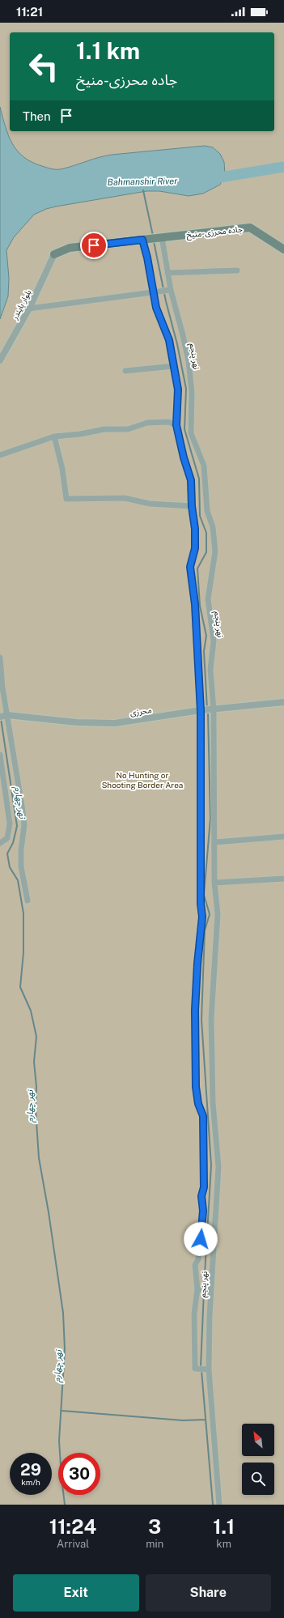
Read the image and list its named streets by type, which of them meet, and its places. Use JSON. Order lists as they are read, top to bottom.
{
  "streets": {
    "main road": ["جاده محرزی-منیخ"],
    "street": ["بلوار بایندر", "نهر پنجم", "محرزی"]
  },
  "crossings": [
    ["جاده محرزی-منیخ", "نهر پنجم"],
    ["نهر پنجم", "محرزی"]
  ],
  "water": ["Bahmanshir River", "نهر چهارم"],
  "parks": ["No Hunting or Shooting Border Area"],
  "north": "top left",
  "page": {
    "status": "11:21",
    "turn": ["1.1 km", "جاده محرزی-منیخ"],
    "then": "Then",
    "speed": "29 km/h",
    "limit": "30",
    "eta": [
      "11:24",
      "Arrival",
      "3",
      "min",
      "1.1",
      "km"
    ],
    "buttons": ["Exit", "Share"]
  }
}
